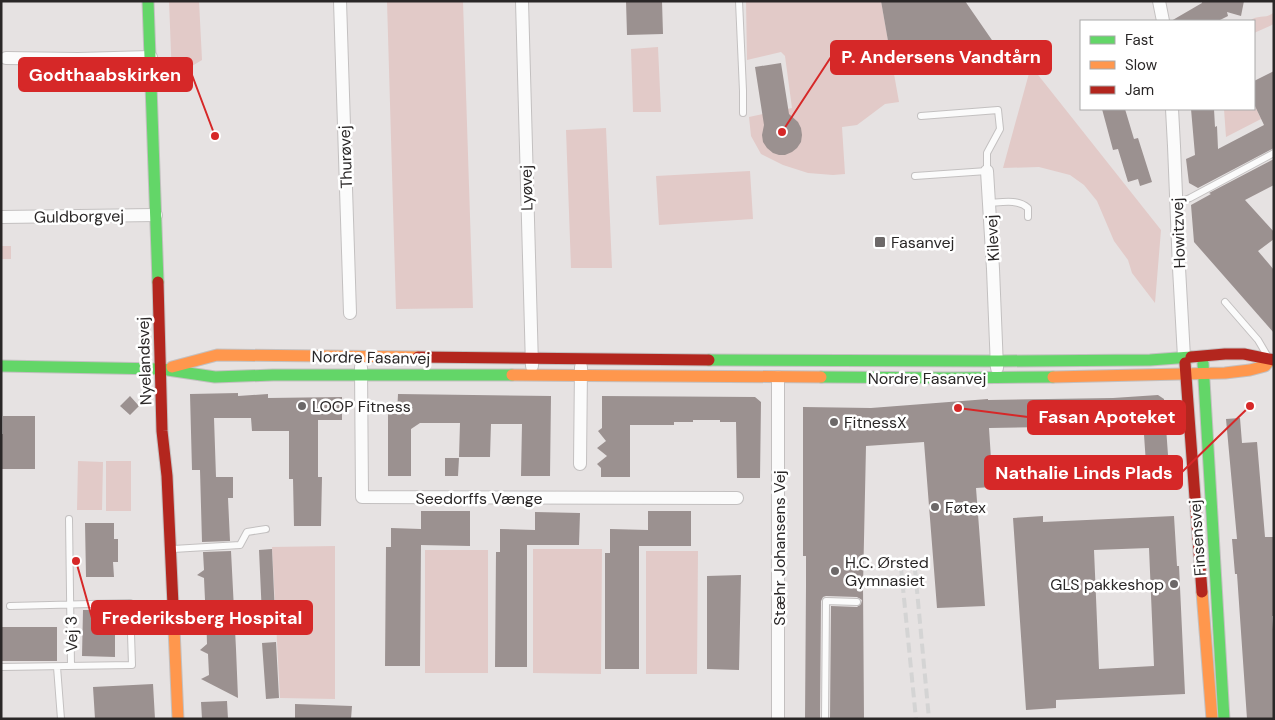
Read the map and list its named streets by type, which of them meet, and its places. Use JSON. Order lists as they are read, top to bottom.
{
  "streets": {
    "street": [
      "Thurøvej",
      "Lyøvej",
      "Guldborgvej",
      "Howitzvej",
      "Kilevej",
      "Nordre Fasanvej",
      "Nyelandsvej",
      "Seedorffs Vænge",
      "Finsensvej",
      "Stæhr Johansens Vej"
    ],
    "lane": ["Vej 3"]
  },
  "crossings": [
    ["Lyøvej", "Nordre Fasanvej"],
    ["Guldborgvej", "Nyelandsvej"],
    ["Howitzvej", "Nordre Fasanvej"],
    ["Howitzvej", "Finsensvej"],
    ["Kilevej", "Nordre Fasanvej"],
    ["Nordre Fasanvej", "Nyelandsvej"],
    ["Nordre Fasanvej", "Seedorffs Vænge"],
    ["Nordre Fasanvej", "Finsensvej"],
    ["Nordre Fasanvej", "Stæhr Johansens Vej"]
  ],
  "places": {
    "other": [
      "P. Andersens Vandtårn",
      "Godthaabskirken",
      "LOOP Fitness",
      "Nathalie Linds Plads",
      "Fasan Apoteket",
      "FitnessX",
      "Føtex",
      "Frederiksberg Hospital",
      "H.C. Ørsted Gymnasiet",
      "GLS pakkeshop"
    ],
    "transit": ["Fasanvej"]
  },
  "legend": ["Fast", "Slow", "Jam"]
}
